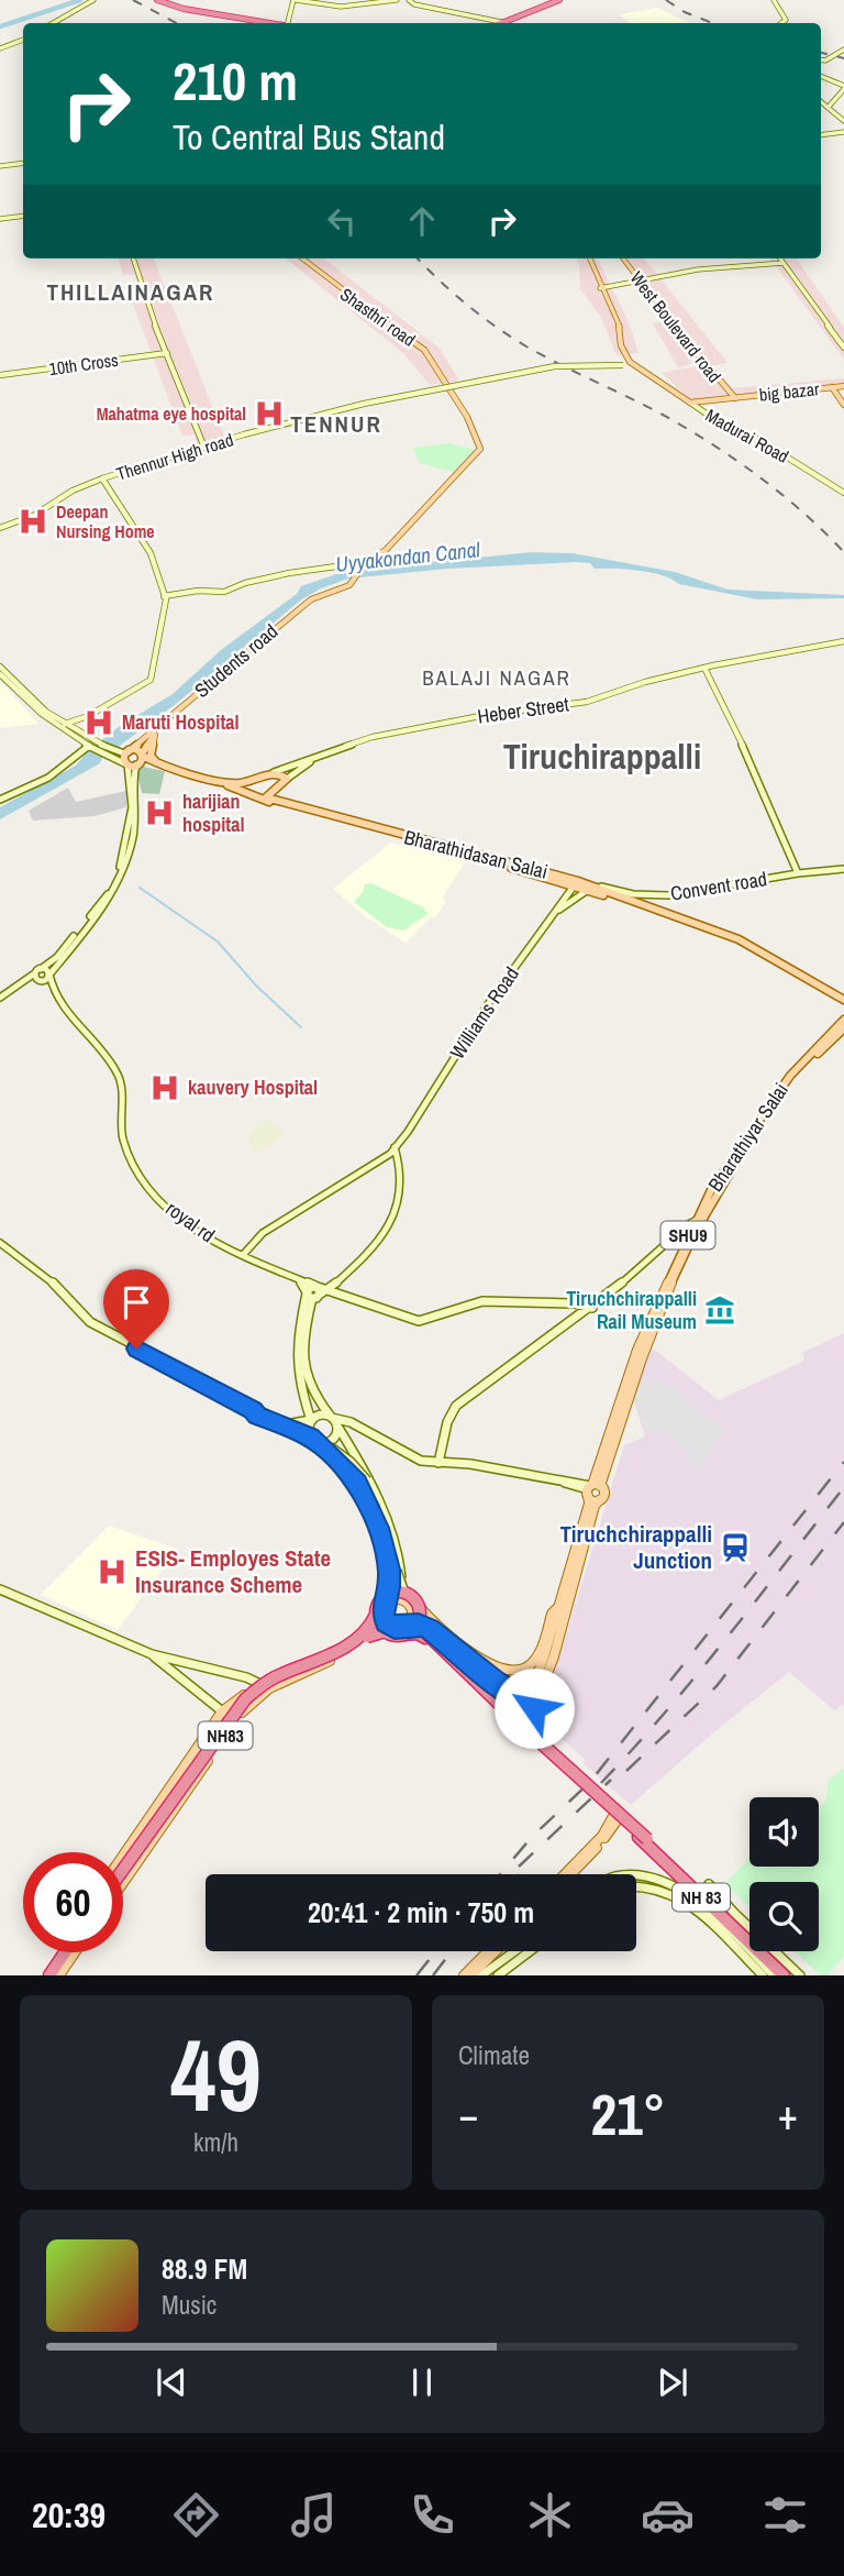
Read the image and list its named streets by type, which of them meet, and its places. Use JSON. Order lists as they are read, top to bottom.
{
  "streets": {
    "highway": ["NH83", "NH 83"],
    "main road": [
      "Shasthri road",
      "West Boulevard road",
      "big bazar",
      "Students road",
      "Bharathidasan Salai",
      "Bharathiyar Salai",
      "SHU9"
    ],
    "street": [
      "10th Cross",
      "Madurai Road",
      "Thennur High road",
      "Heber Street",
      "Convent road",
      "Williams Road",
      "royal rd"
    ]
  },
  "crossings": [
    ["West Boulevard road", "big bazar"],
    ["big bazar", "Madurai Road"],
    ["Bharathidasan Salai", "Convent road"],
    ["Bharathidasan Salai", "Williams Road"],
    ["Williams Road", "royal rd"],
    ["Bharathiyar Salai", "SHU9"]
  ],
  "districts": [
    "THILLAINAGAR",
    "TENNUR",
    "BALAJI NAGAR",
    "Tiruchirappalli"
  ],
  "water": ["Uyyakondan Canal"],
  "places": {
    "hospital": [
      "Mahatma eye hospital",
      "Deepan Nursing Home",
      "Maruti Hospital",
      "harijian hospital",
      "kauvery Hospital",
      "ESIS- Employes State Insurance Scheme"
    ],
    "museum": ["Tiruchchirappalli Rail Museum"],
    "station": ["Tiruchchirappalli Junction"]
  },
  "page": {
    "turn": ["210 m", "To Central Bus Stand"],
    "limit": "60",
    "trip": "20:41 · 2 min · 750 m",
    "tile": [
      ["49", "km/h"],
      "Climate"
    ],
    "heat": ["−", "21°", "+"],
    "song": ["88.9 FM", "Music"],
    "tabs": "20:39"
  }
}
